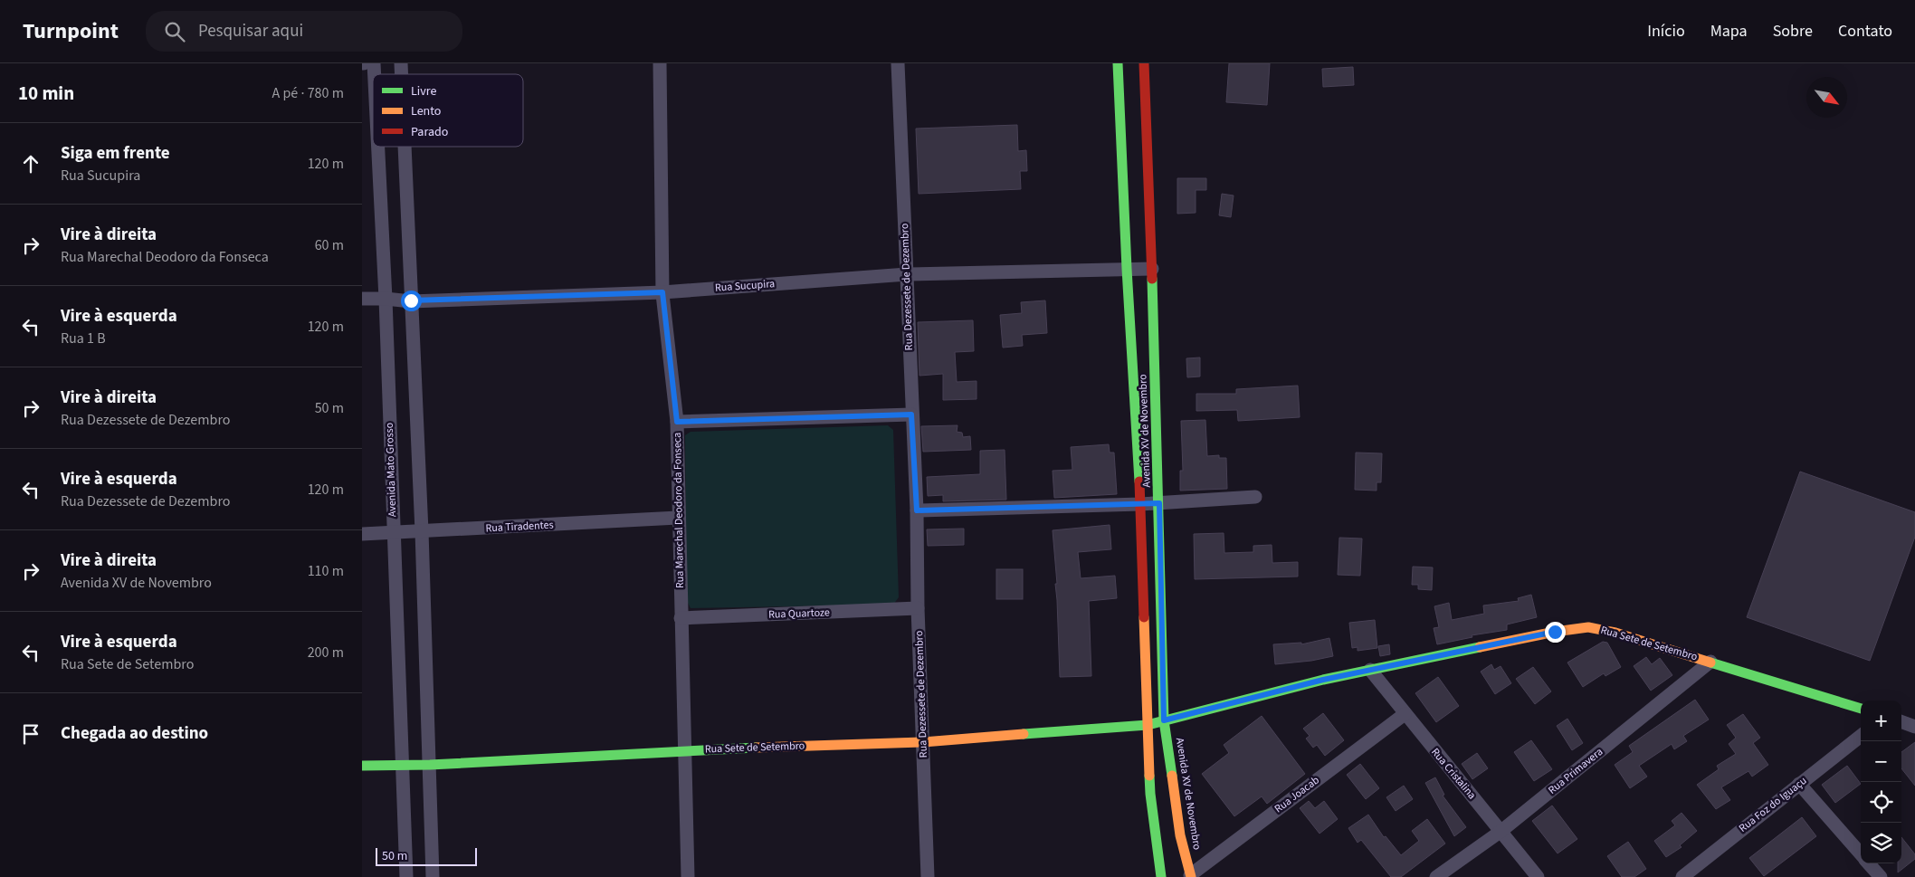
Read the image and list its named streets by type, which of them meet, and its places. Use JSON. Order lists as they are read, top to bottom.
{
  "streets": {
    "main road": ["Avenida XV de Novembro", "Rua Sete de Setembro"],
    "street": [
      "Rua Sucupira",
      "Rua Dezessete de Dezembro",
      "Avenida Mato Grosso",
      "Rua Marechal Deodoro da Fonseca",
      "Rua Tiradentes",
      "Rua Quartoze",
      "Rua Primavera",
      "Rua Cristalina",
      "Rua Joacab",
      "Rua Foz do Iguaçu"
    ]
  },
  "crossings": [
    ["Rua Sucupira", "Rua Dezessete de Dezembro"],
    ["Rua Sucupira", "Avenida XV de Novembro"],
    ["Rua Sucupira", "Avenida Mato Grosso"],
    ["Rua Sucupira", "Rua Marechal Deodoro da Fonseca"],
    ["Rua Dezessete de Dezembro", "Rua Quartoze"],
    ["Rua Dezessete de Dezembro", "Rua Sete de Setembro"],
    ["Avenida XV de Novembro", "Rua Sete de Setembro"],
    ["Avenida XV de Novembro", "Rua Joacab"],
    ["Avenida Mato Grosso", "Rua Tiradentes"],
    ["Avenida Mato Grosso", "Rua Sete de Setembro"],
    ["Rua Marechal Deodoro da Fonseca", "Rua Tiradentes"],
    ["Rua Marechal Deodoro da Fonseca", "Rua Quartoze"],
    ["Rua Marechal Deodoro da Fonseca", "Rua Sete de Setembro"],
    ["Rua Sete de Setembro", "Rua Primavera"],
    ["Rua Sete de Setembro", "Rua Cristalina"],
    ["Rua Primavera", "Rua Cristalina"],
    ["Rua Cristalina", "Rua Joacab"]
  ],
  "legend": ["Livre", "Lento", "Parado"],
  "scale_bar": "50 m",
  "north": "bottom right",
  "page": {
    "header": "Turnpoint",
    "search": "Pesquisar aqui",
    "nav": [
      "Início",
      "Mapa",
      "Sobre",
      "Contato"
    ],
    "heading": ["10 min", "A pé · 780 m"],
    "list": [
      ["Siga em frente", "Rua Sucupira", "120 m"],
      ["Vire à direita", "Rua Marechal Deodoro da Fonseca", "60 m"],
      ["Vire à esquerda", "Rua 1 B", "120 m"],
      ["Vire à direita", "Rua Dezessete de Dezembro", "50 m"],
      ["Vire à esquerda", "Rua Dezessete de Dezembro", "120 m"],
      ["Vire à direita", "Avenida XV de Novembro", "110 m"],
      ["Vire à esquerda", "Rua Sete de Setembro", "200 m"],
      "Chegada ao destino"
    ],
    "map_buttons": ["+", "−"],
    "scale": "50 m"
  }
}
